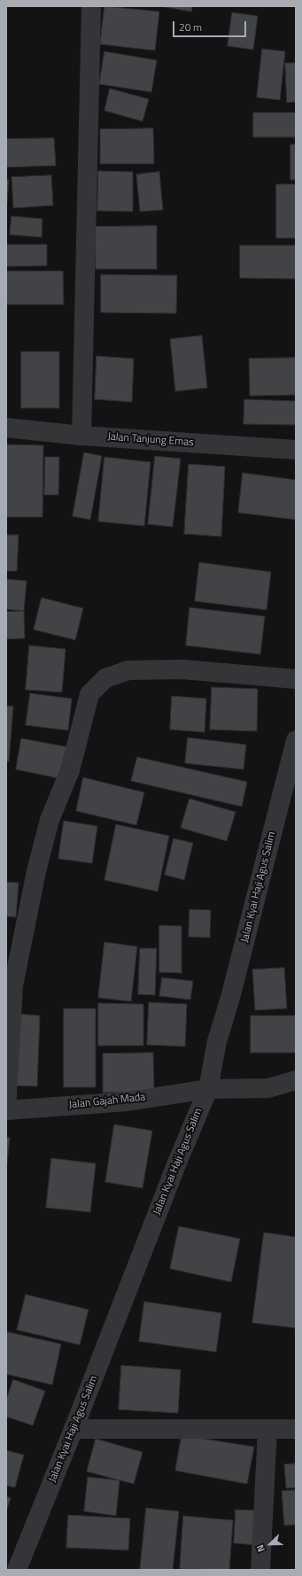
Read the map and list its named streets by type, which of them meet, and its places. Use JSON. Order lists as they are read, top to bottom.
{
  "streets": {
    "street": ["Jalan Tanjung Emas", "Jalan Kyai Haji Agus Salim", "Jalan Gajah Mada"]
  },
  "crossings": [
    ["Jalan Kyai Haji Agus Salim", "Jalan Gajah Mada"]
  ],
  "scale_bar": "20 m",
  "north": "bottom left"
}
